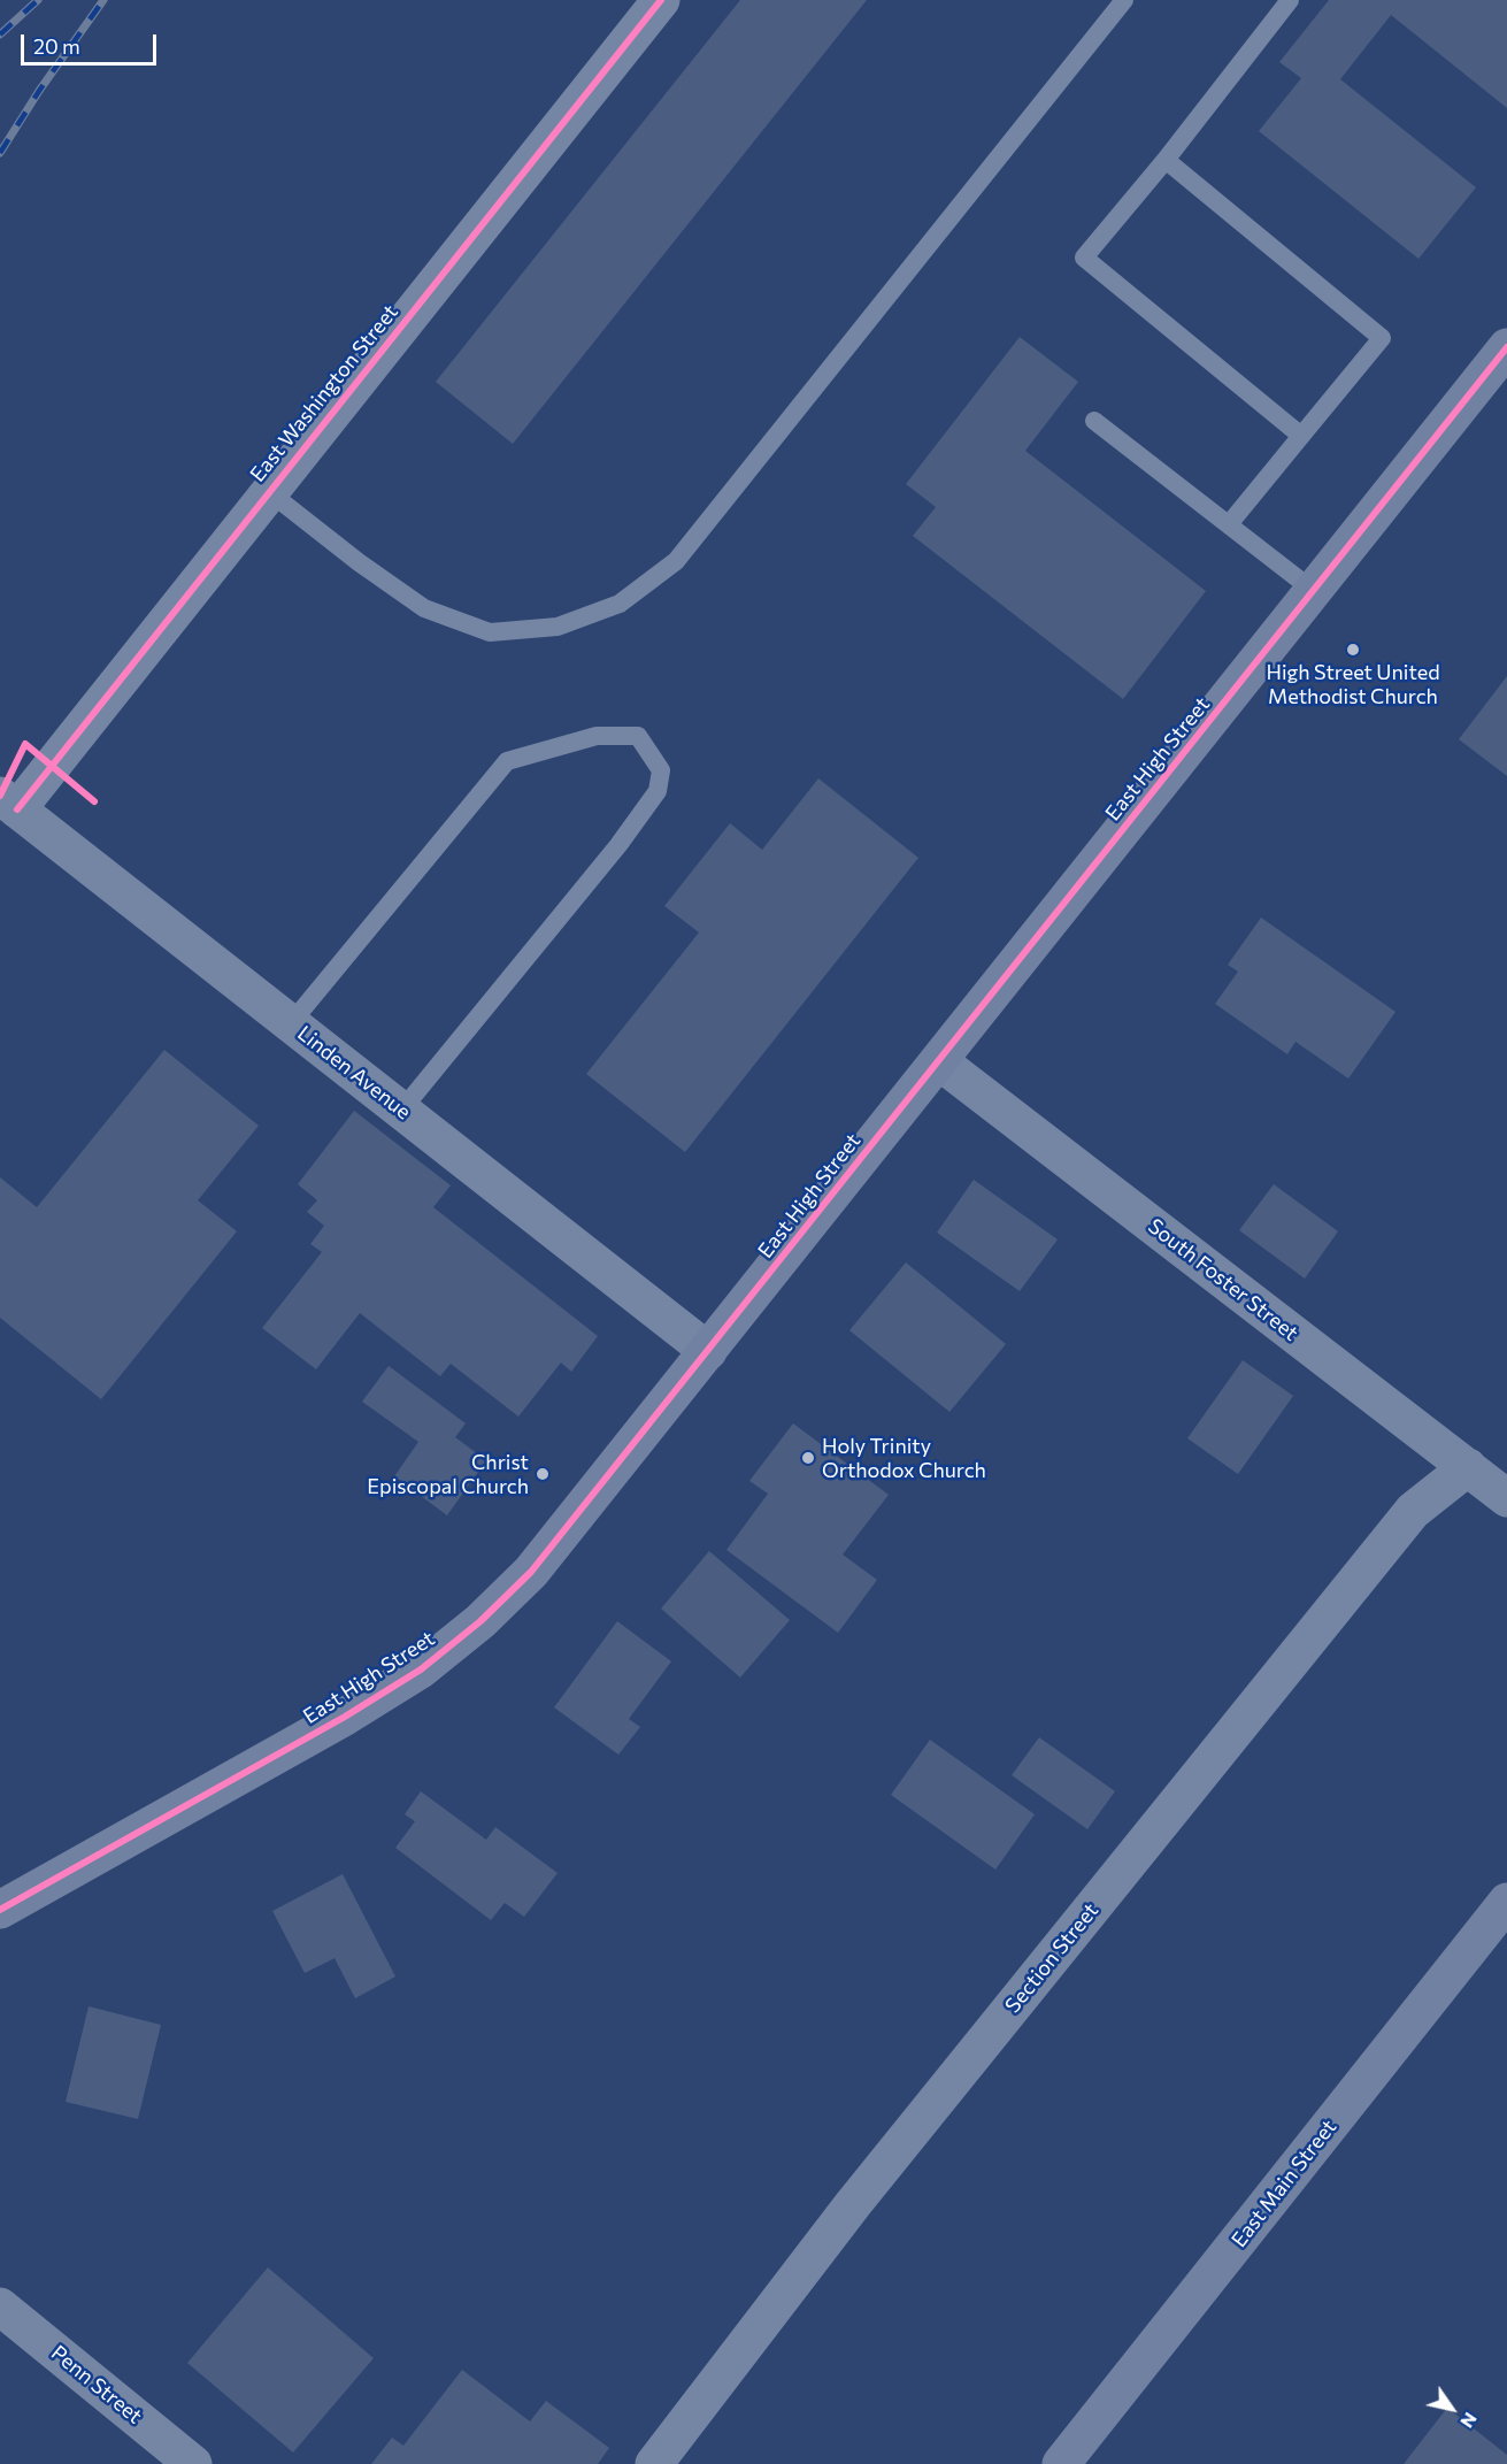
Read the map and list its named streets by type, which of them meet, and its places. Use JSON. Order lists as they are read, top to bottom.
{
  "streets": {
    "street": [
      "East Washington Street",
      "East High Street",
      "Linden Avenue",
      "South Foster Street",
      "Section Street",
      "East Main Street",
      "Penn Street"
    ]
  },
  "crossings": [
    ["East Washington Street", "Linden Avenue"],
    ["East High Street", "Linden Avenue"],
    ["East High Street", "South Foster Street"],
    ["South Foster Street", "Section Street"]
  ],
  "places": ["High Street United Methodist Church", "Holy Trinity Orthodox Church", "Christ Episcopal Church"],
  "scale_bar": "20 m",
  "north": "bottom right"
}
